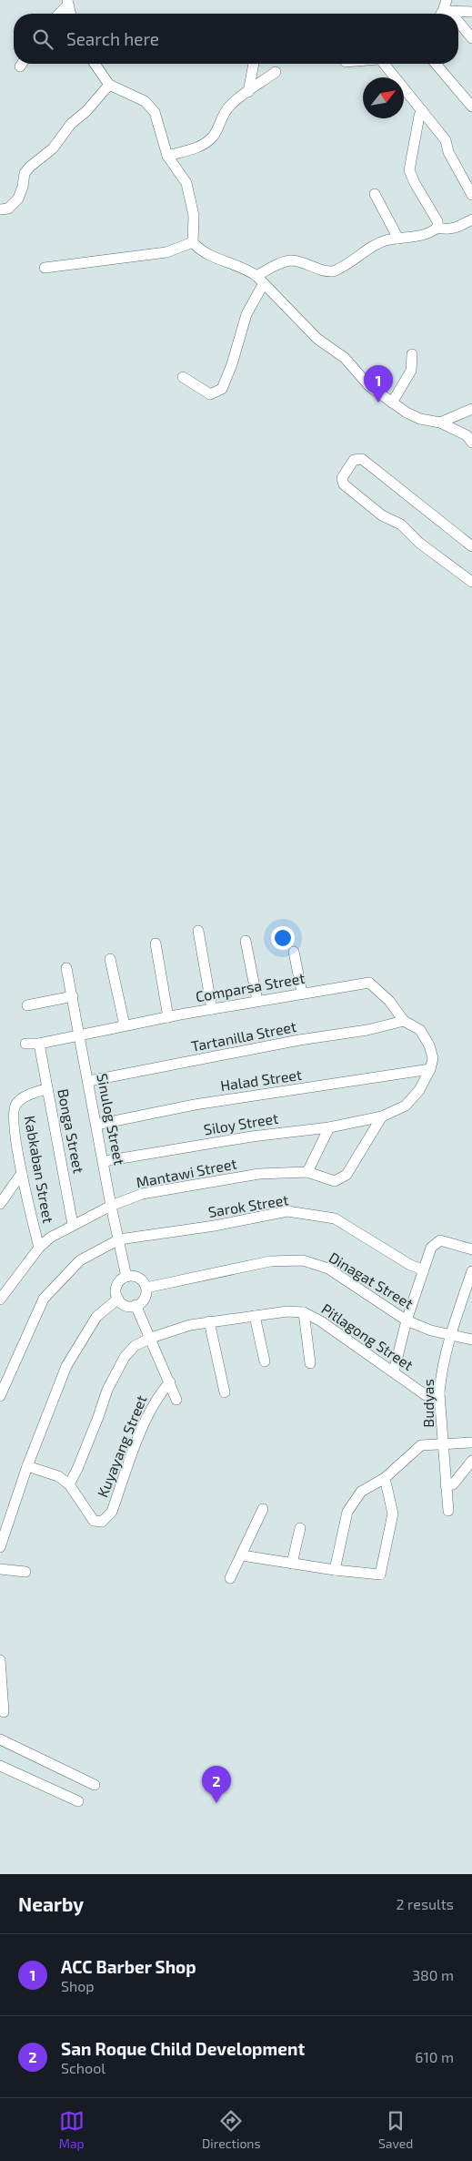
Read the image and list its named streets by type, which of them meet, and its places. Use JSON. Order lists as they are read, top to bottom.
{
  "streets": {
    "street": [
      "Comparsa Street",
      "Tartanilla Street",
      "Halad Street",
      "Sinulog Street",
      "Siloy Street",
      "Bonga Street",
      "Kabkaban Street",
      "Mantawi Street",
      "Sarok Street",
      "Dinagat Street",
      "Pitlagong Street",
      "Budyas",
      "Kuyayang Street"
    ]
  },
  "crossings": [
    ["Comparsa Street", "Tartanilla Street"],
    ["Comparsa Street", "Halad Street"],
    ["Comparsa Street", "Sinulog Street"],
    ["Comparsa Street", "Siloy Street"],
    ["Comparsa Street", "Bonga Street"],
    ["Tartanilla Street", "Sinulog Street"],
    ["Halad Street", "Sinulog Street"],
    ["Halad Street", "Siloy Street"],
    ["Sinulog Street", "Siloy Street"],
    ["Sinulog Street", "Mantawi Street"],
    ["Sinulog Street", "Sarok Street"],
    ["Sinulog Street", "Dinagat Street"],
    ["Bonga Street", "Kabkaban Street"],
    ["Bonga Street", "Mantawi Street"],
    ["Kabkaban Street", "Mantawi Street"],
    ["Dinagat Street", "Budyas"],
    ["Pitlagong Street", "Budyas"],
    ["Pitlagong Street", "Kuyayang Street"]
  ],
  "north": "top right",
  "page": {
    "search": "Search here",
    "pins": ["1", "2"],
    "heading": ["Nearby", "2 results"],
    "list": [
      {
        "mark": "1",
        "name": "ACC Barber Shop",
        "note": "Shop",
        "value": "380 m"
      },
      {
        "mark": "2",
        "name": "San Roque Child Development",
        "note": "School",
        "value": "610 m"
      }
    ],
    "nav": ["Map", "Directions", "Saved"]
  }
}
